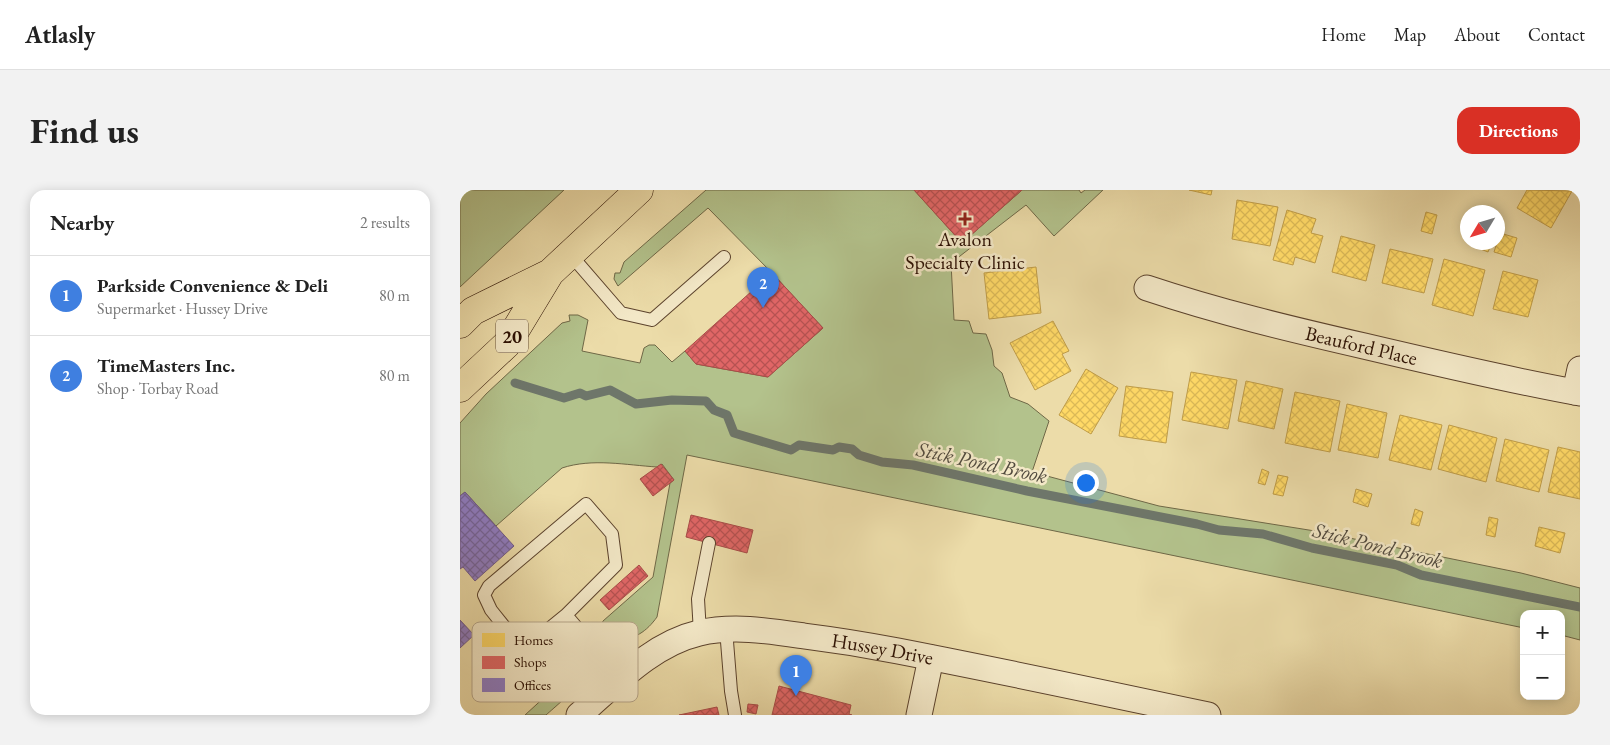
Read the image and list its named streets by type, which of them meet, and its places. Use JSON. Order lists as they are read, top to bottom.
{
  "streets": {
    "main road": ["20"],
    "street": ["Beauford Place", "Hussey Drive"]
  },
  "water": ["Stick Pond Brook"],
  "places": {
    "health": ["Avalon Specialty Clinic"]
  },
  "legend": ["Homes", "Shops", "Offices"],
  "north": "bottom left",
  "page": {
    "header": "Atlasly",
    "nav": [
      "Home",
      "Map",
      "About",
      "Contact"
    ],
    "buttons": "Directions",
    "title": "Find us",
    "heading": ["Nearby", "2 results"],
    "list": [
      {
        "mark": "1",
        "name": "Parkside Convenience & Deli",
        "note": "Supermarket · Hussey Drive",
        "value": "80 m"
      },
      {
        "mark": "2",
        "name": "TimeMasters Inc.",
        "note": "Shop · Torbay Road",
        "value": "80 m"
      }
    ],
    "pins": ["2", "1"],
    "map_buttons": ["+", "−"]
  }
}
